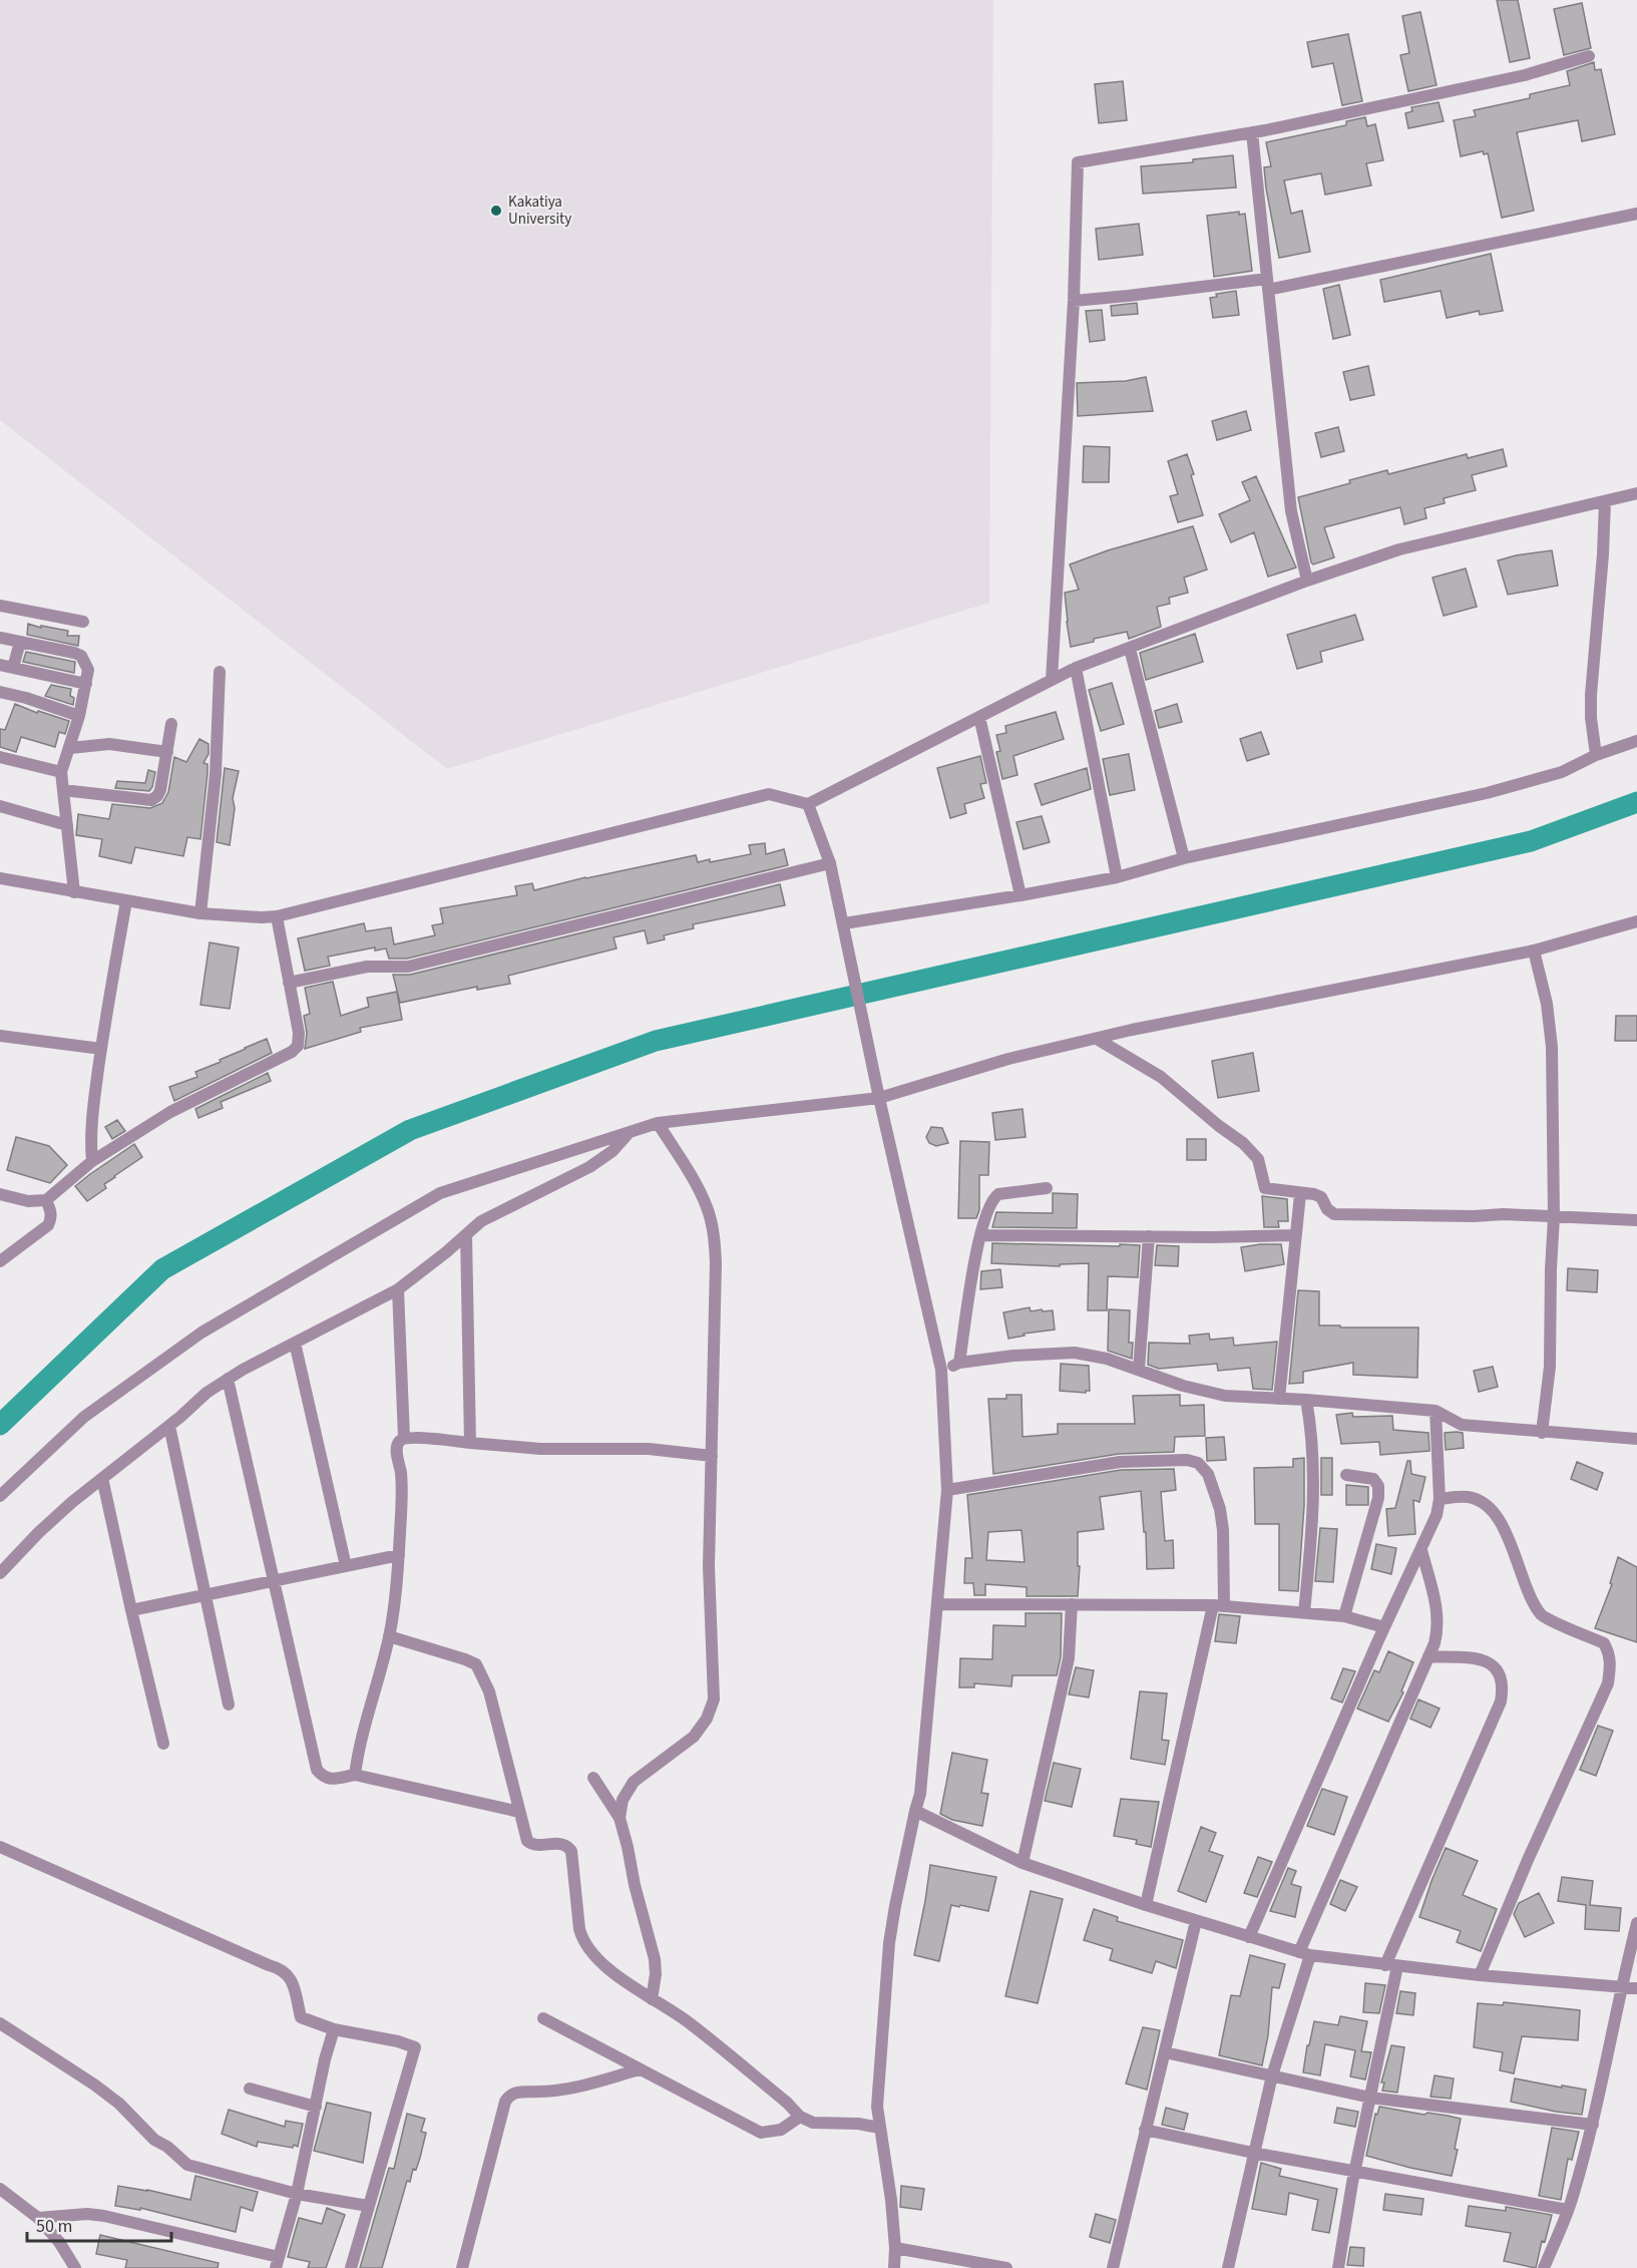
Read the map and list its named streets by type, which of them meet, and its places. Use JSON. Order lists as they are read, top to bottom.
{
  "places": ["Kakatiya University"],
  "scale_bar": "50 m"
}
